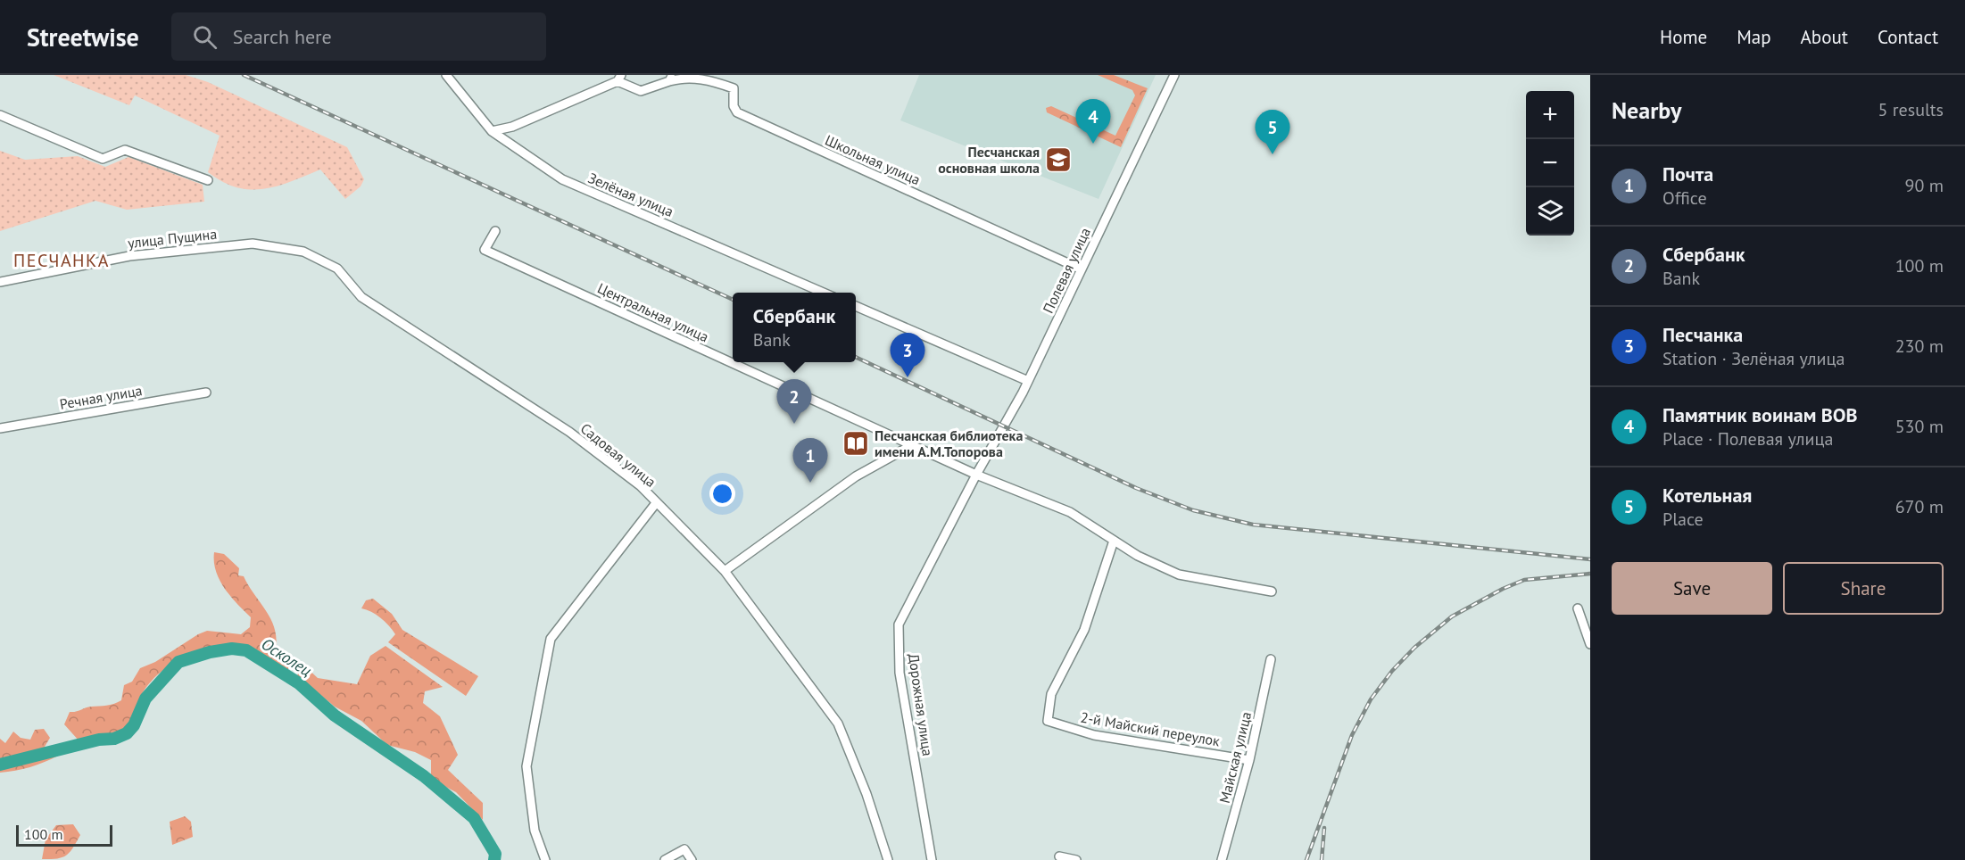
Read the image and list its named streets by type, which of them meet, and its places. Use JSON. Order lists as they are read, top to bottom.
{
  "streets": {
    "street": [
      "Школьная улица",
      "Зелёная улица",
      "улица Пущина",
      "Полевая улица",
      "Центральная улица",
      "Речная улица",
      "Садовая улица",
      "Дорожная улица",
      "2-й Майский переулок",
      "Майская улица"
    ]
  },
  "crossings": [
    ["Школьная улица", "Полевая улица"],
    ["улица Пущина", "Садовая улица"],
    ["Полевая улица", "Центральная улица"],
    ["Полевая улица", "Дорожная улица"],
    ["Центральная улица", "Дорожная улица"],
    ["Центральная улица", "2-й Майский переулок"],
    ["2-й Майский переулок", "Майская улица"]
  ],
  "districts": ["ПЕСЧАНКА"],
  "water": ["Осколец"],
  "places": {
    "school or university": ["Песчанская основная школа"],
    "library": ["Песчанская библиотека имени А.М.Топорова"]
  },
  "scale_bar": "100 m",
  "page": {
    "header": "Streetwise",
    "search": "Search here",
    "nav": [
      "Home",
      "Map",
      "About",
      "Contact"
    ],
    "heading": ["Nearby", "5 results"],
    "map_buttons": ["+", "−"],
    "pins": [
      "4",
      "5",
      "3",
      "2",
      "1"
    ],
    "list": [
      {
        "mark": "1",
        "name": "Почта",
        "note": "Office",
        "value": "90 m"
      },
      {
        "mark": "2",
        "name": "Сбербанк",
        "note": "Bank",
        "value": "100 m"
      },
      {
        "mark": "3",
        "name": "Песчанка",
        "note": "Station · Зелёная улица",
        "value": "230 m"
      },
      {
        "mark": "4",
        "name": "Памятник воинам ВОВ",
        "note": "Place · Полевая улица",
        "value": "530 m"
      },
      {
        "mark": "5",
        "name": "Котельная",
        "note": "Place",
        "value": "670 m"
      }
    ],
    "popup": ["Сбербанк", "Bank"],
    "buttons": ["Save", "Share"],
    "scale": "100 m"
  }
}
